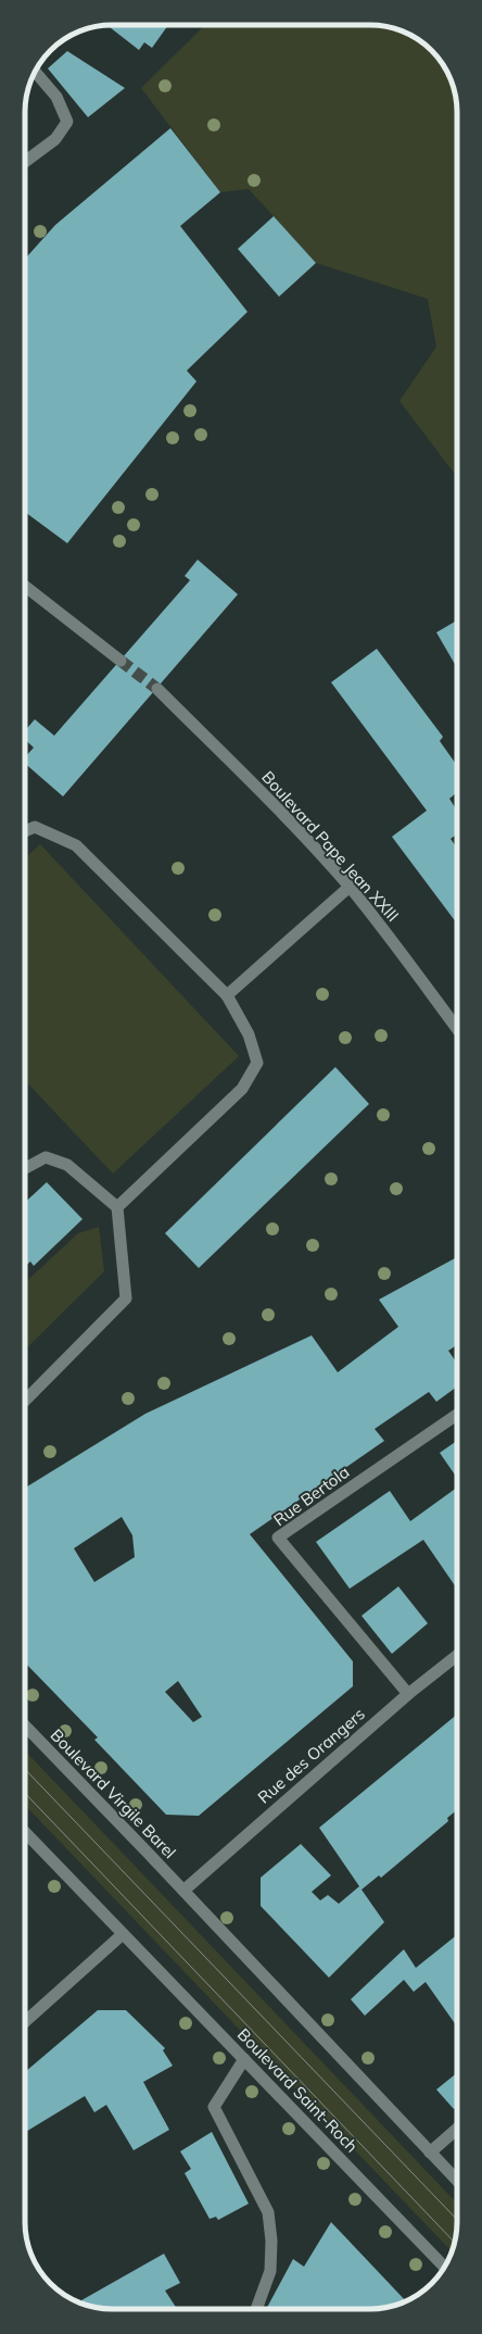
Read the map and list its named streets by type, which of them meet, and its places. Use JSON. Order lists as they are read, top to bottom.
{
  "streets": {
    "street": [
      "Boulevard Pape Jean XXIII",
      "Rue Bertola",
      "Rue des Orangers",
      "Boulevard Virgile Barel",
      "Boulevard Saint-Roch"
    ]
  },
  "crossings": [
    ["Rue Bertola", "Rue des Orangers"],
    ["Rue des Orangers", "Boulevard Virgile Barel"]
  ]
}
